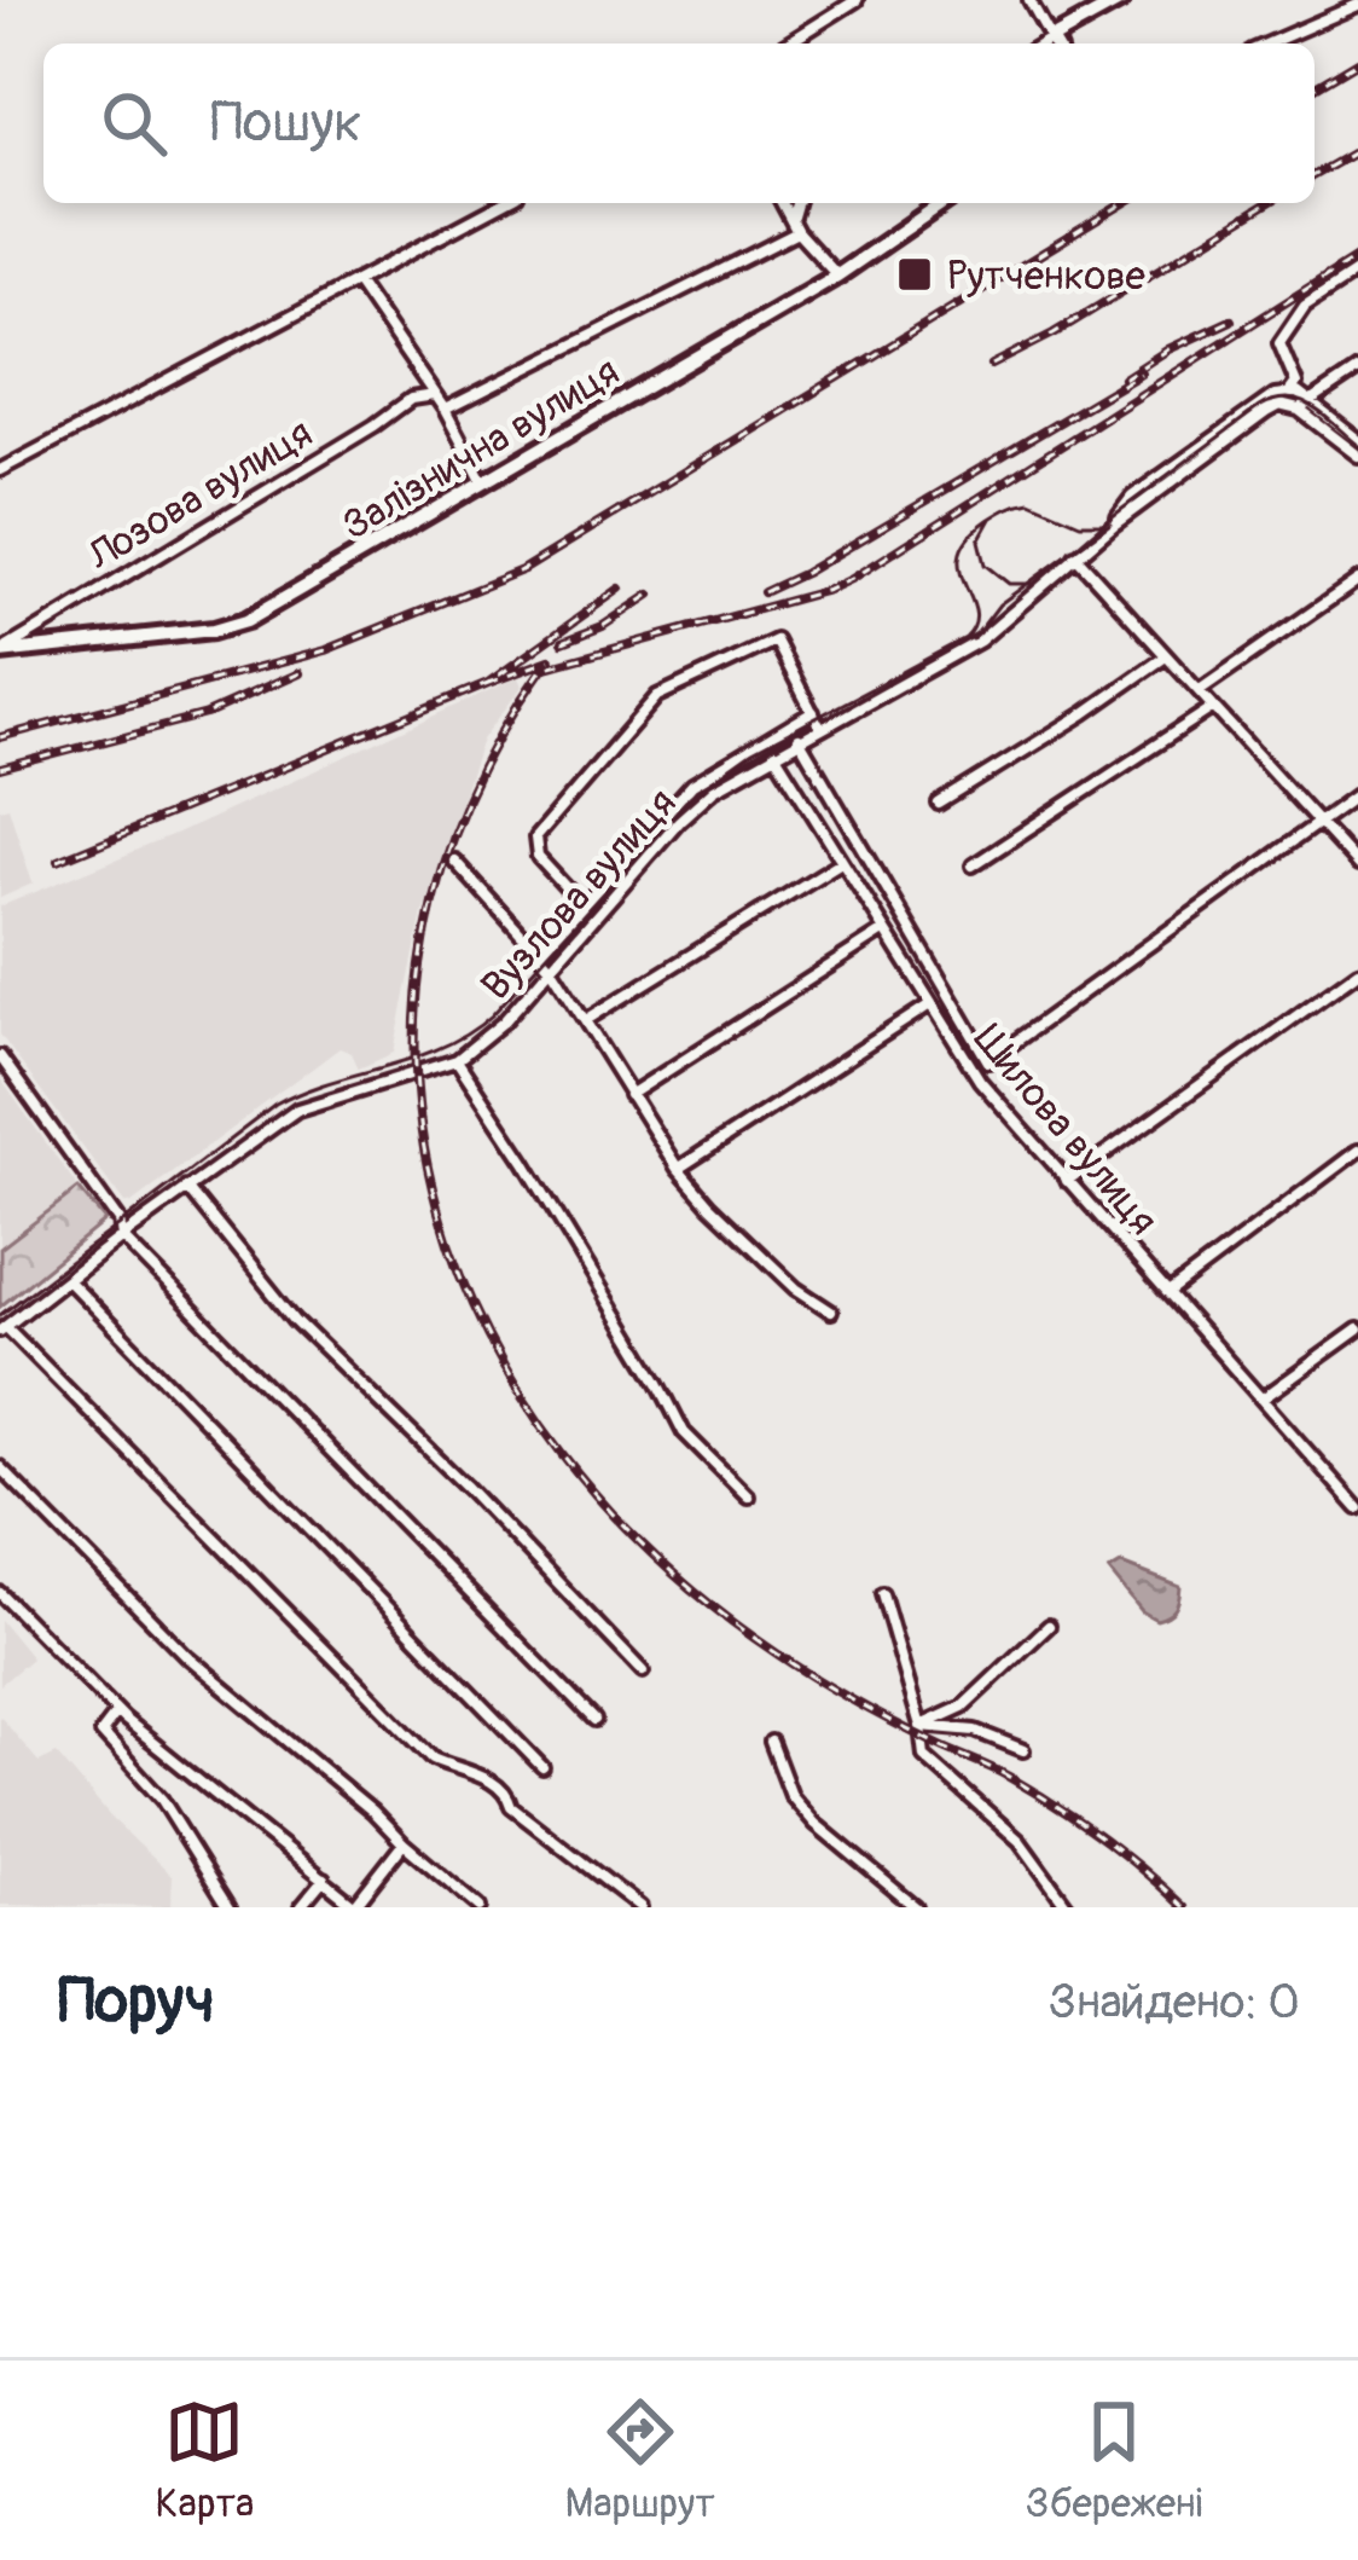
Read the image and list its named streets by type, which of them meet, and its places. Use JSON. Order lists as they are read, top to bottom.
{
  "streets": {
    "main road": ["Залізнична вулиця"],
    "street": ["Лозова вулиця", "Вузлова вулиця", "Шилова вулиця"]
  },
  "crossings": [
    ["Залізнична вулиця", "Лозова вулиця"],
    ["Вузлова вулиця", "Шилова вулиця"]
  ],
  "places": {
    "transit": ["Рутченкове"]
  },
  "page": {
    "search": "Пошук",
    "heading": ["Поруч", "Знайдено: 0"],
    "nav": ["Карта", "Маршрут", "Збережені"]
  }
}
